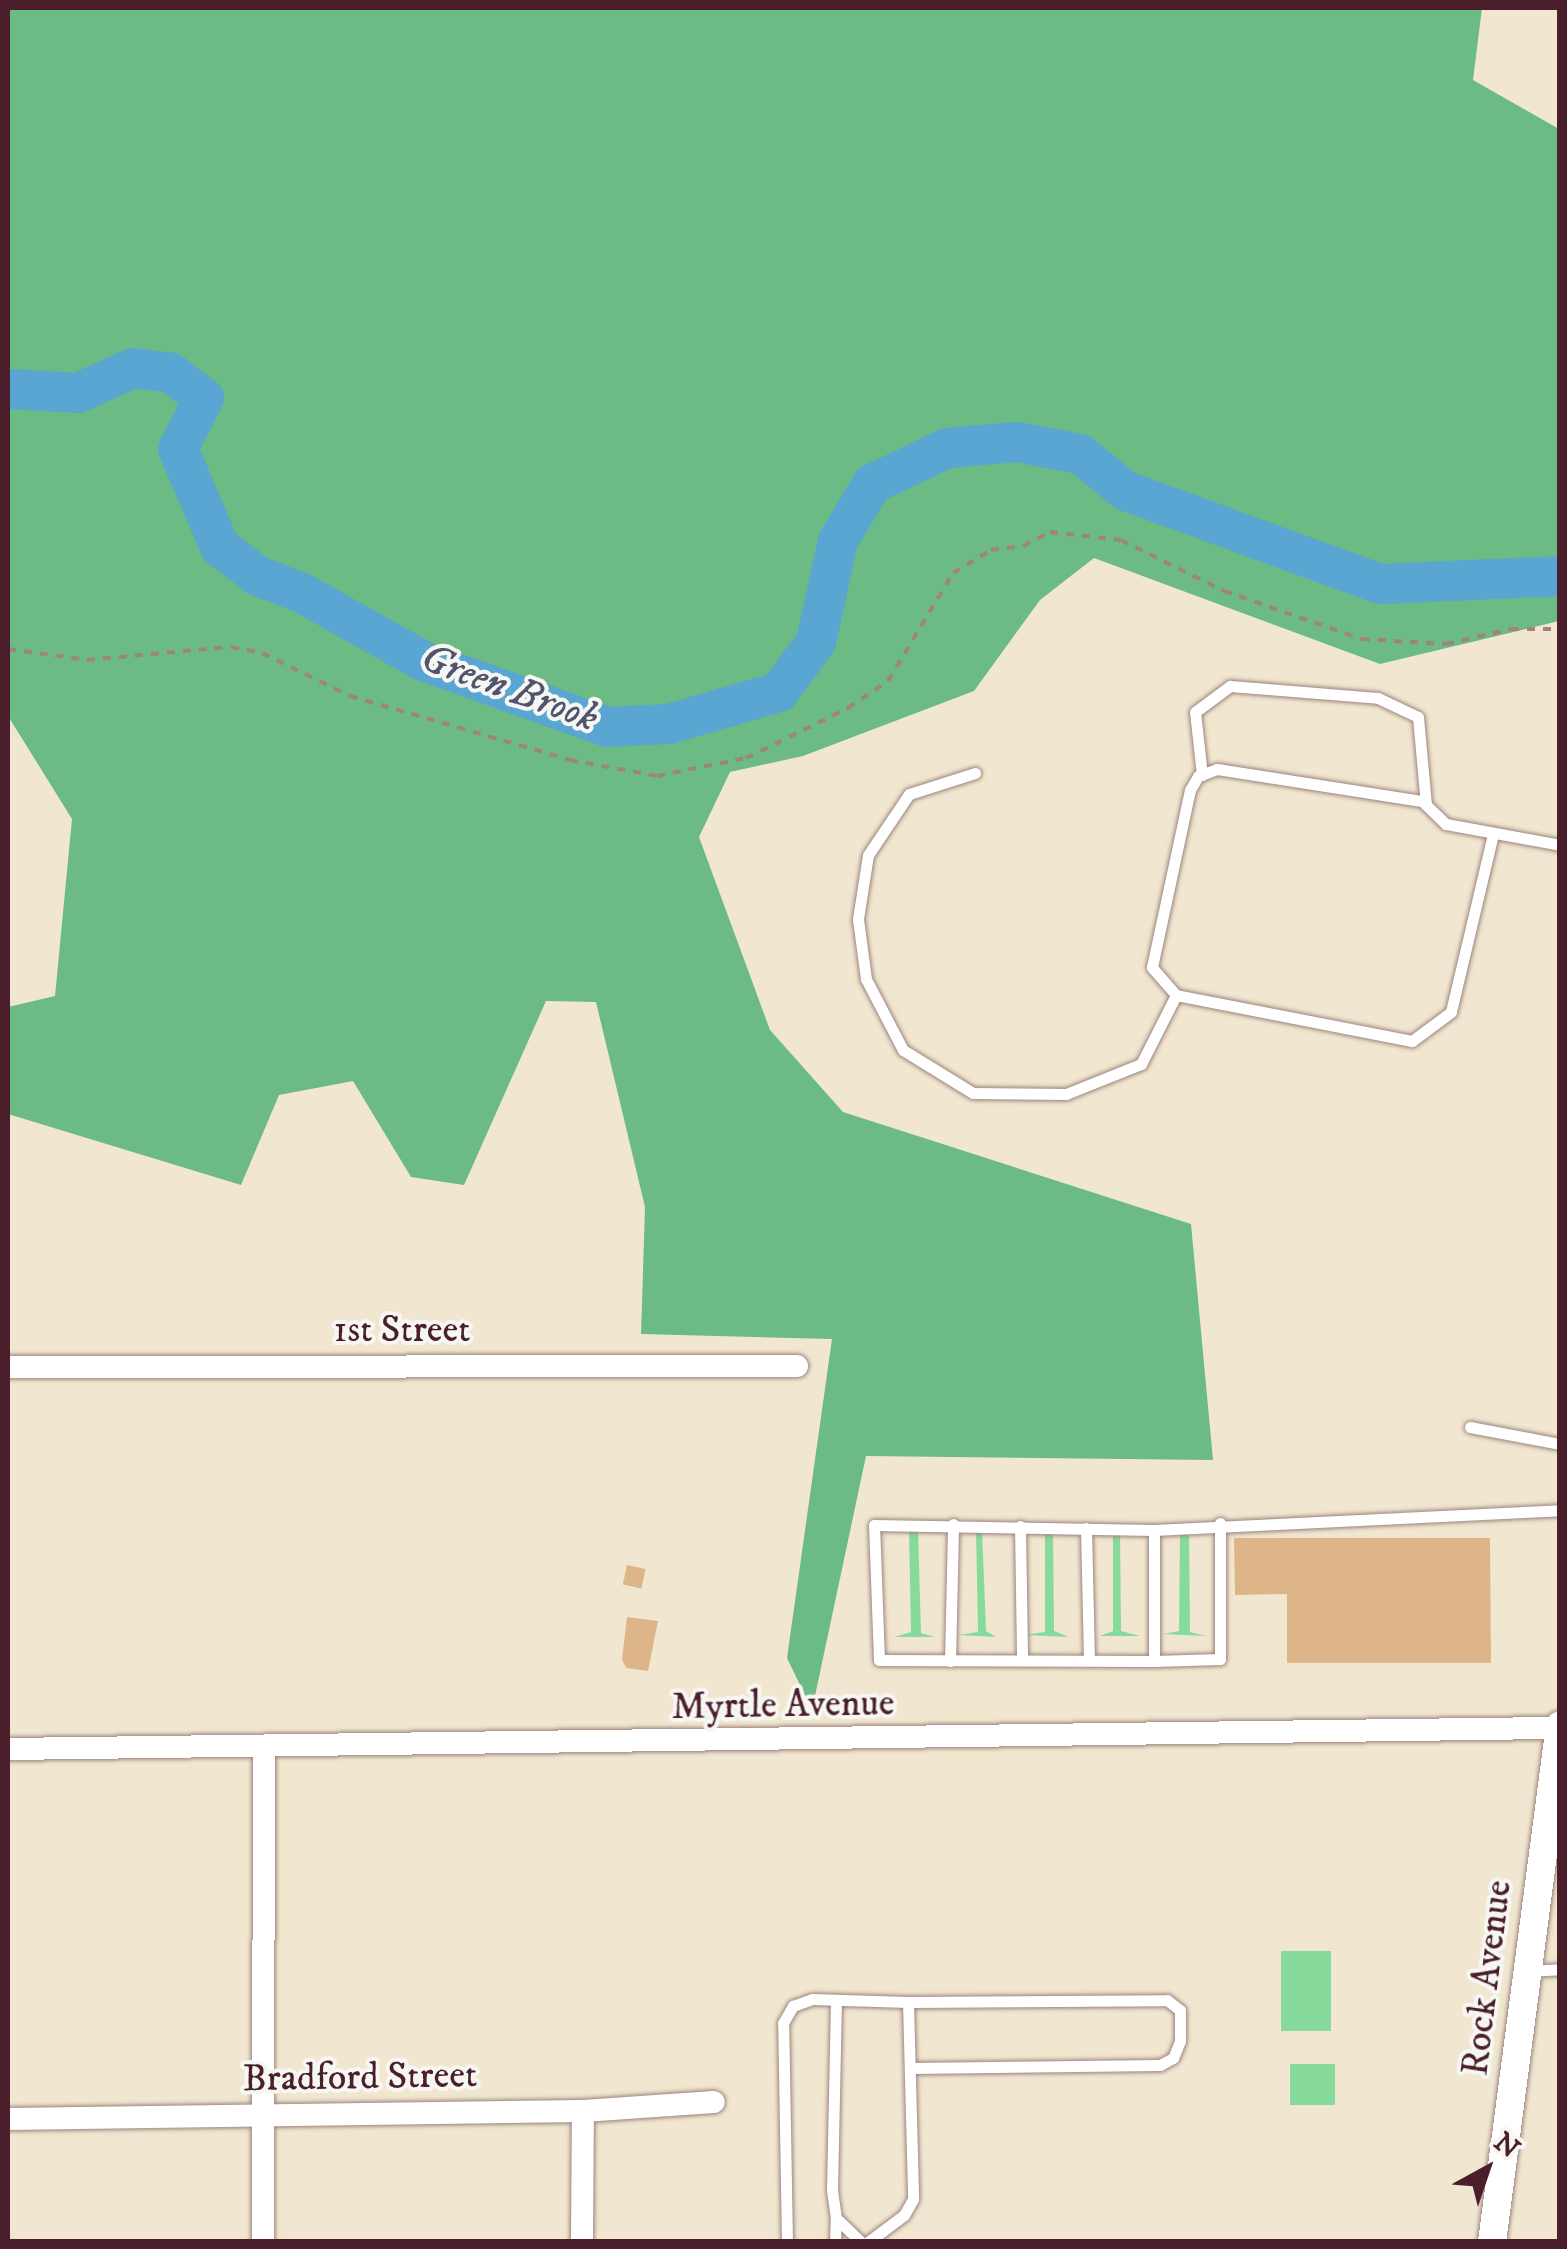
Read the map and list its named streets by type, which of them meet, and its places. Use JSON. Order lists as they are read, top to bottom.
{
  "streets": {
    "street": [
      "1st Street",
      "Myrtle Avenue",
      "Rock Avenue",
      "Bradford Street"
    ]
  },
  "crossings": [
    ["Myrtle Avenue", "Rock Avenue"]
  ],
  "water": ["Green Brook"],
  "north": "top right"
}
